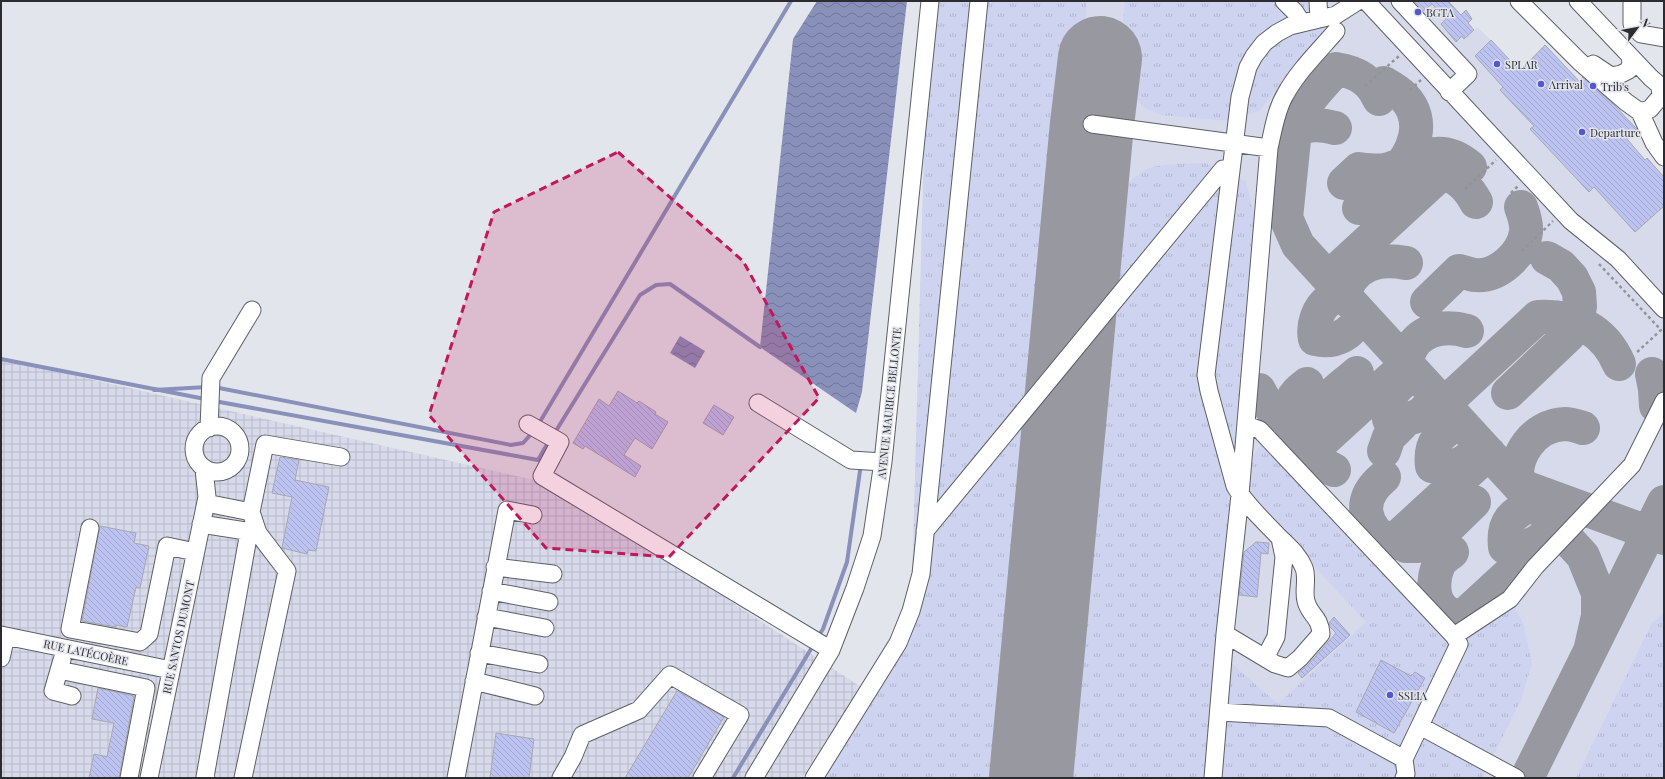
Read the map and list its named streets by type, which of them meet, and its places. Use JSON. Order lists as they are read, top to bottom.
{
  "streets": {
    "street": ["AVENUE MAURICE BELLONTE", "RUE SANTOS DUMONT", "RUE LATÉCOÈRE"]
  },
  "crossings": [
    ["RUE SANTOS DUMONT", "RUE LATÉCOÈRE"]
  ],
  "places": [
    "BGTA",
    "SPLAR",
    "Arrival",
    "Trib's",
    "Departure",
    "SSLIA"
  ],
  "north": "top right"
}
